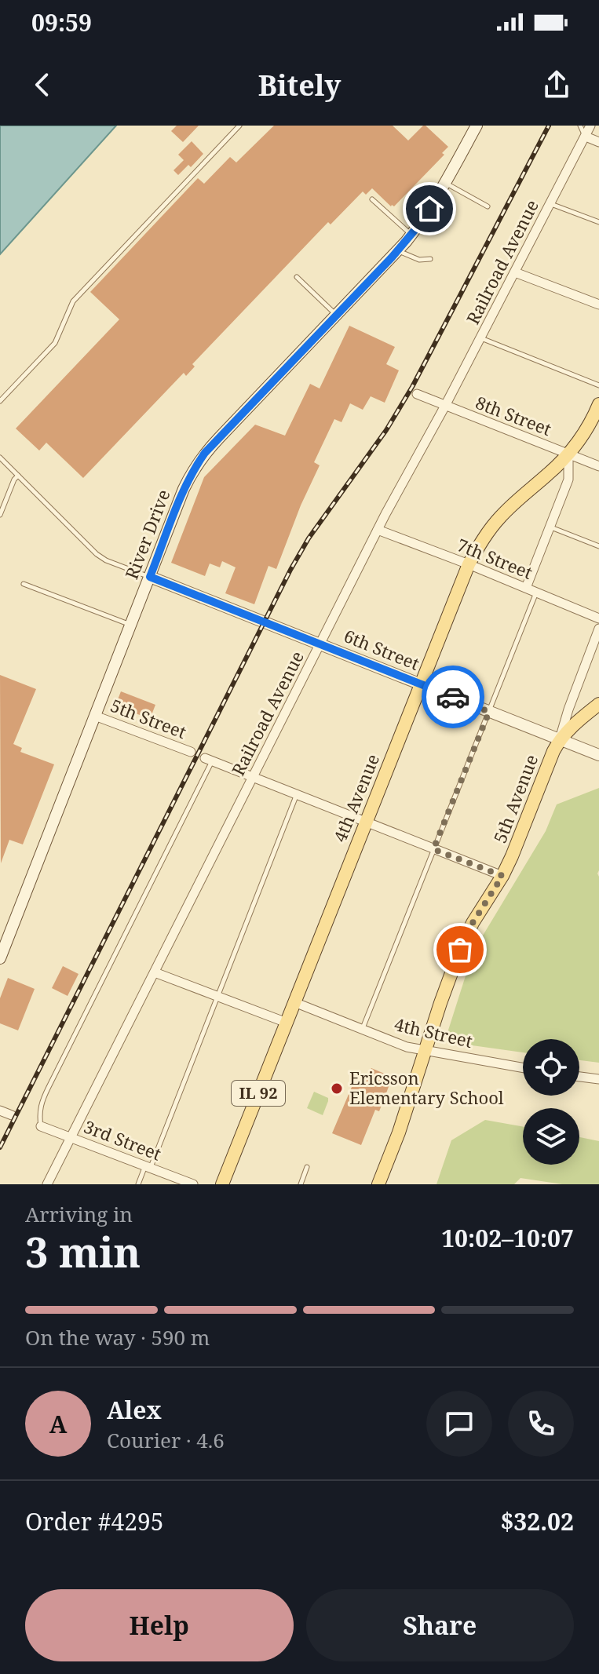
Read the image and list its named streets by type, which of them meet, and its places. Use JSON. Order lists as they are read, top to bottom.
{
  "streets": {
    "main road": [
      "River Drive",
      "6th Street",
      "4th Avenue",
      "5th Avenue",
      "IL 92"
    ],
    "street": [
      "Railroad Avenue",
      "8th Street",
      "7th Street",
      "5th Street",
      "4th Street",
      "3rd Street"
    ]
  },
  "crossings": [
    ["Railroad Avenue", "8th Street"],
    ["Railroad Avenue", "7th Street"],
    ["Railroad Avenue", "6th Street"],
    ["Railroad Avenue", "3rd Street"],
    ["8th Street", "4th Avenue"],
    ["River Drive", "6th Street"],
    ["River Drive", "5th Street"],
    ["7th Street", "4th Avenue"],
    ["6th Street", "4th Avenue"],
    ["6th Street", "5th Avenue"],
    ["4th Avenue", "4th Street"],
    ["5th Avenue", "4th Street"]
  ],
  "places": ["Ericsson Elementary School"],
  "page": {
    "status": "09:59",
    "header": "Bitely",
    "heading": ["3 min", "Arriving in", "10:02–10:07"],
    "panel": [
      "Alex",
      "Courier · 4.6",
      "Order #4295",
      "$32.02"
    ],
    "bar": "On the way · 590 m",
    "round": "A",
    "buttons": ["Help", "Share"]
  }
}
